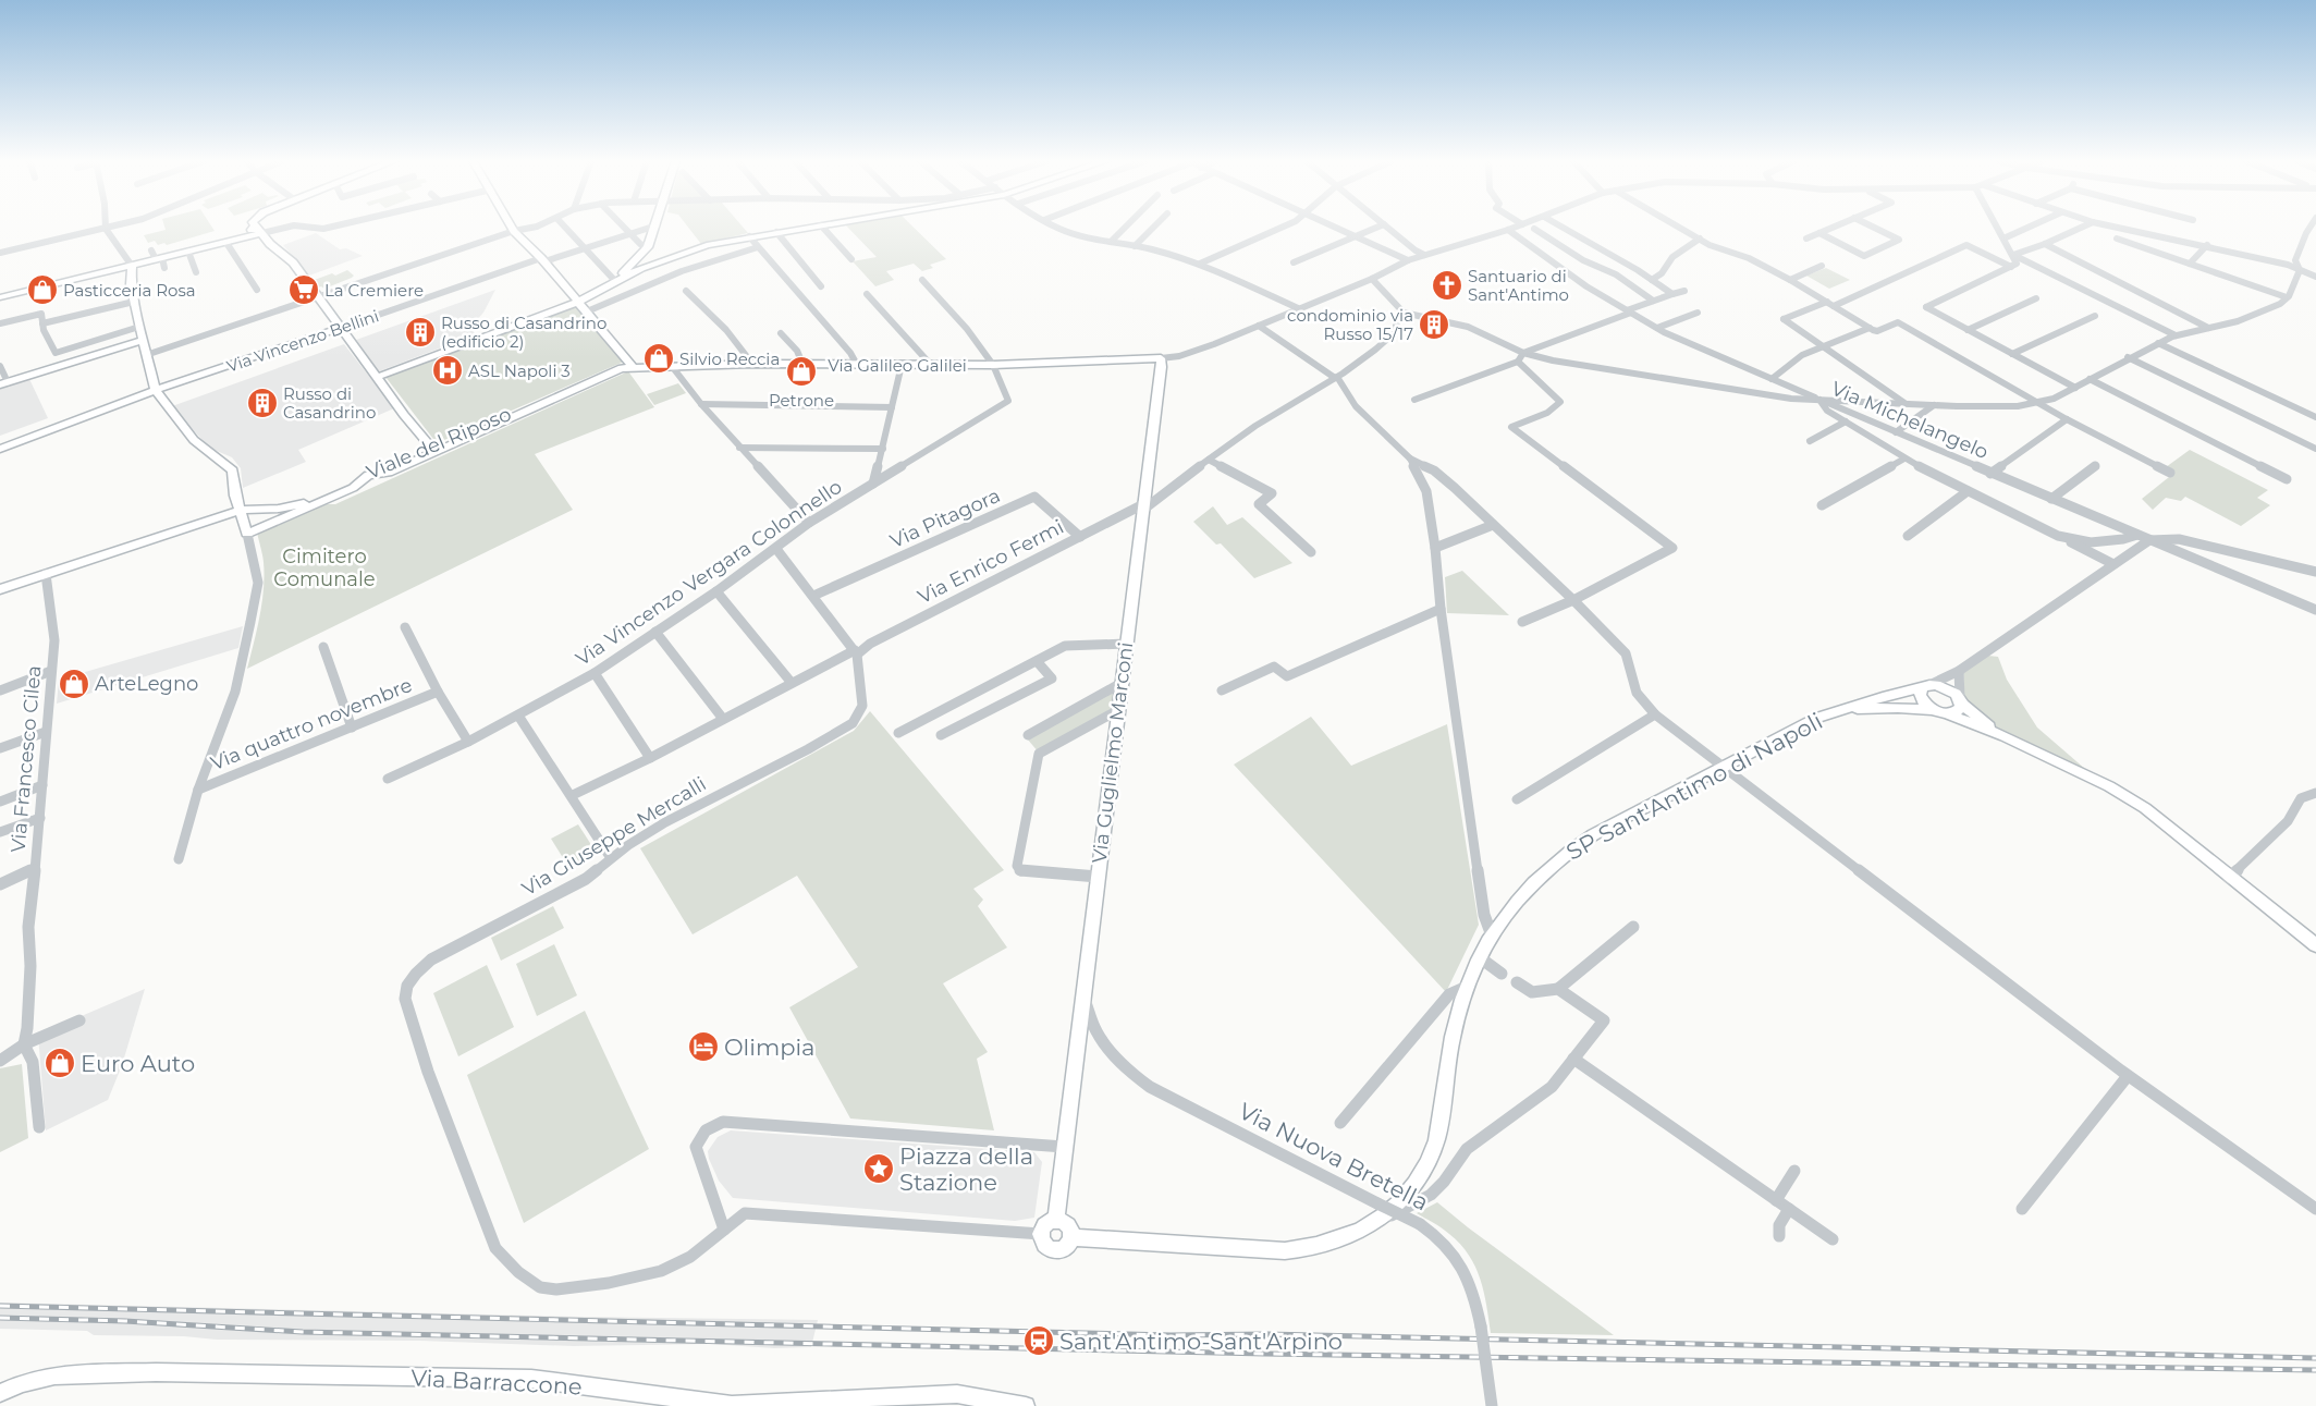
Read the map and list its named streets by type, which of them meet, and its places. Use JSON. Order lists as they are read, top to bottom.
{
  "streets": {
    "street": [
      "Via Vincenzo Bellini",
      "Via Galileo Galilei",
      "Via Michelangelo",
      "Viale del Riposo",
      "Via Pitagora",
      "Via Enrico Fermi",
      "Via Vincenzo Vergara Colonnello",
      "Via quattro novembre",
      "Via Guglielmo Marconi",
      "Via Francesco Cilea",
      "SP Sant'Antimo di Napoli",
      "Via Giuseppe Mercalli",
      "Via Nuova Bretella",
      "Via Barraccone"
    ]
  },
  "crossings": [
    ["Via Galileo Galilei", "Viale del Riposo"],
    ["Via Galileo Galilei", "Via Vincenzo Vergara Colonnello"],
    ["Via Galileo Galilei", "Via Guglielmo Marconi"],
    ["Viale del Riposo", "Via quattro novembre"],
    ["Viale del Riposo", "Via Francesco Cilea"],
    ["Via Pitagora", "Via Enrico Fermi"],
    ["Via Enrico Fermi", "Via Guglielmo Marconi"],
    ["Via Enrico Fermi", "Via Giuseppe Mercalli"],
    ["Via Vincenzo Vergara Colonnello", "Via quattro novembre"],
    ["Via Guglielmo Marconi", "SP Sant'Antimo di Napoli"],
    ["Via Guglielmo Marconi", "Via Giuseppe Mercalli"],
    ["Via Guglielmo Marconi", "Via Nuova Bretella"],
    ["SP Sant'Antimo di Napoli", "Via Giuseppe Mercalli"]
  ],
  "parks": ["Cimitero Comunale"],
  "places": {
    "church": ["Santuario di Sant'Antimo"],
    "shop": [
      "Pasticceria Rosa",
      "Silvio Reccia",
      "Petrone",
      "ArteLegno",
      "Euro Auto"
    ],
    "supermarket": ["La Cremiere"],
    "building": ["condominio via Russo 15/17", "Russo di Casandrino (edificio 2)", "Russo di Casandrino"],
    "hospital": ["ASL Napoli 3"],
    "hotel": ["Olimpia"],
    "place": ["Piazza della Stazione"],
    "station": ["Sant'Antimo-Sant'Arpino"]
  }
}
